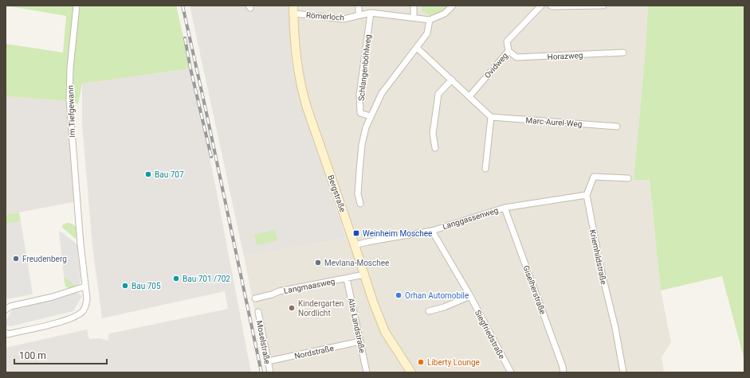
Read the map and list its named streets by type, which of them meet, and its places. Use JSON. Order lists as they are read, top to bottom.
{
  "streets": {
    "main road": ["Bergstraße"],
    "street": [
      "Römerloch",
      "Horazweg",
      "Ovidweg",
      "Schlangenböhlweg",
      "Im Tiefgewann",
      "Marc-Aurel-Weg",
      "Langgassenweg",
      "Kriemhildstraße",
      "Langmaasweg",
      "Giselherstraße",
      "Alte Landstraße",
      "Siegfriedstraße",
      "Moselstraße",
      "Nordstraße"
    ]
  },
  "crossings": [
    ["Römerloch", "Schlangenböhlweg"],
    ["Römerloch", "Bergstraße"],
    ["Horazweg", "Ovidweg"],
    ["Bergstraße", "Langgassenweg"],
    ["Bergstraße", "Langmaasweg"],
    ["Langgassenweg", "Kriemhildstraße"],
    ["Langgassenweg", "Giselherstraße"],
    ["Langgassenweg", "Siegfriedstraße"],
    ["Langmaasweg", "Alte Landstraße"],
    ["Alte Landstraße", "Nordstraße"],
    ["Moselstraße", "Nordstraße"]
  ],
  "places": {
    "other": [
      "Bau 707",
      "Freudenberg",
      "Mevlana-Moschee",
      "Bau 701 /702",
      "Bau 705",
      "Orhan Automobile",
      "Kindergarten Nordlicht",
      "Liberty Lounge"
    ],
    "transit": ["Weinheim Moschee"]
  },
  "scale_bar": "100 m"
}
